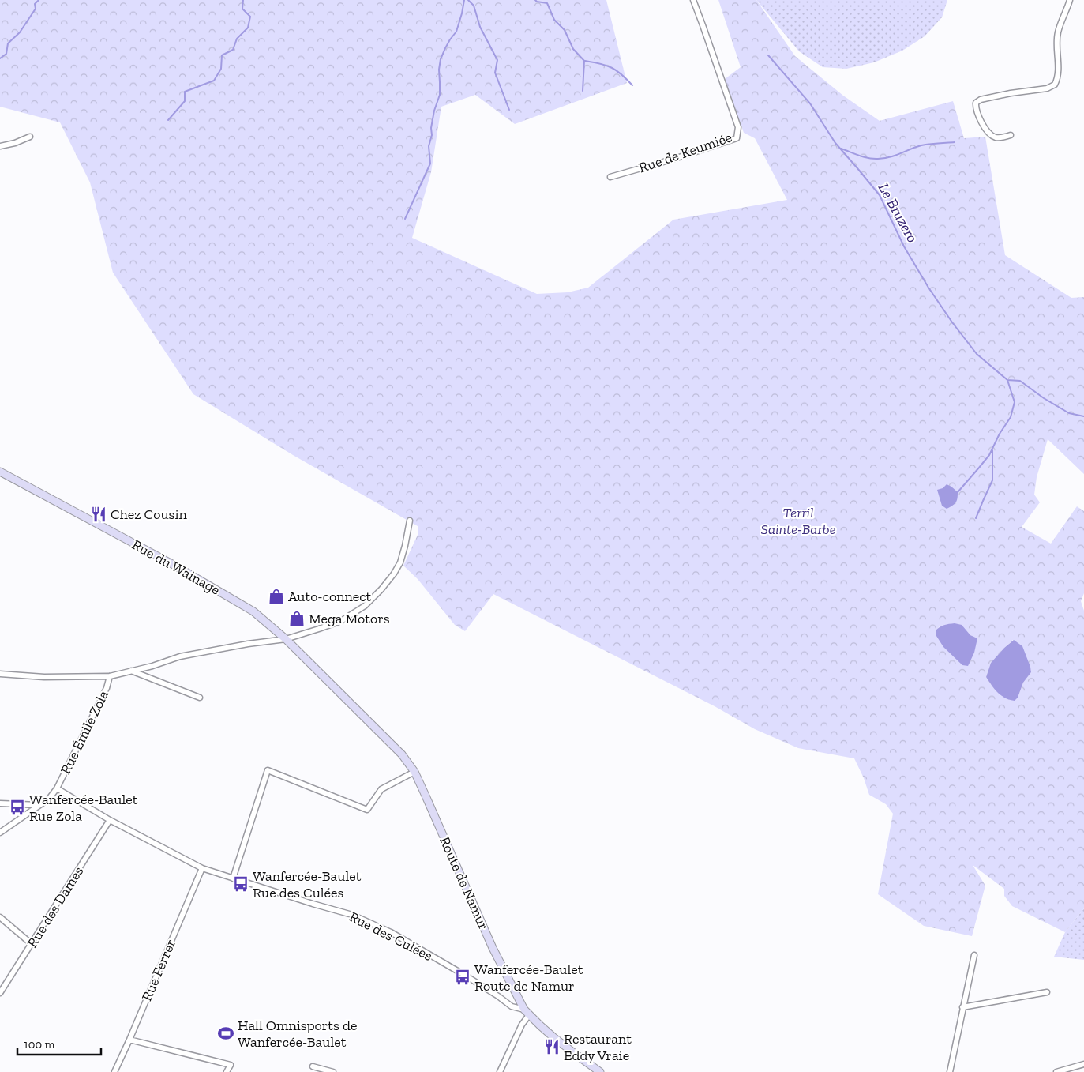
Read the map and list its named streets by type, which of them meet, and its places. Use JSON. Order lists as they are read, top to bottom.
{
  "streets": {
    "main road": ["Rue du Wainage", "Route de Namur"],
    "street": [
      "Rue de Keumiée",
      "Rue Émile Zola",
      "Rue des Dames",
      "Rue des Culées",
      "Rue Ferrer"
    ]
  },
  "crossings": [
    ["Rue du Wainage", "Route de Namur"],
    ["Rue Émile Zola", "Rue des Culées"],
    ["Route de Namur", "Rue des Culées"],
    ["Rue des Dames", "Rue des Culées"],
    ["Rue des Culées", "Rue Ferrer"]
  ],
  "water": ["Le Bruzero"],
  "parks": ["Terril Sainte-Barbe"],
  "places": {
    "restaurant": ["Chez Cousin", "Restaurant Eddy Vraie"],
    "shop": ["Auto-connect", "Mega Motors"],
    "bus stop": ["Wanfercée-Baulet Rue Zola", "Wanfercée-Baulet Rue des Culées", "Wanfercée-Baulet Route de Namur"],
    "sports": ["Hall Omnisports de Wanfercée-Baulet"]
  },
  "scale_bar": "100 m"
}
